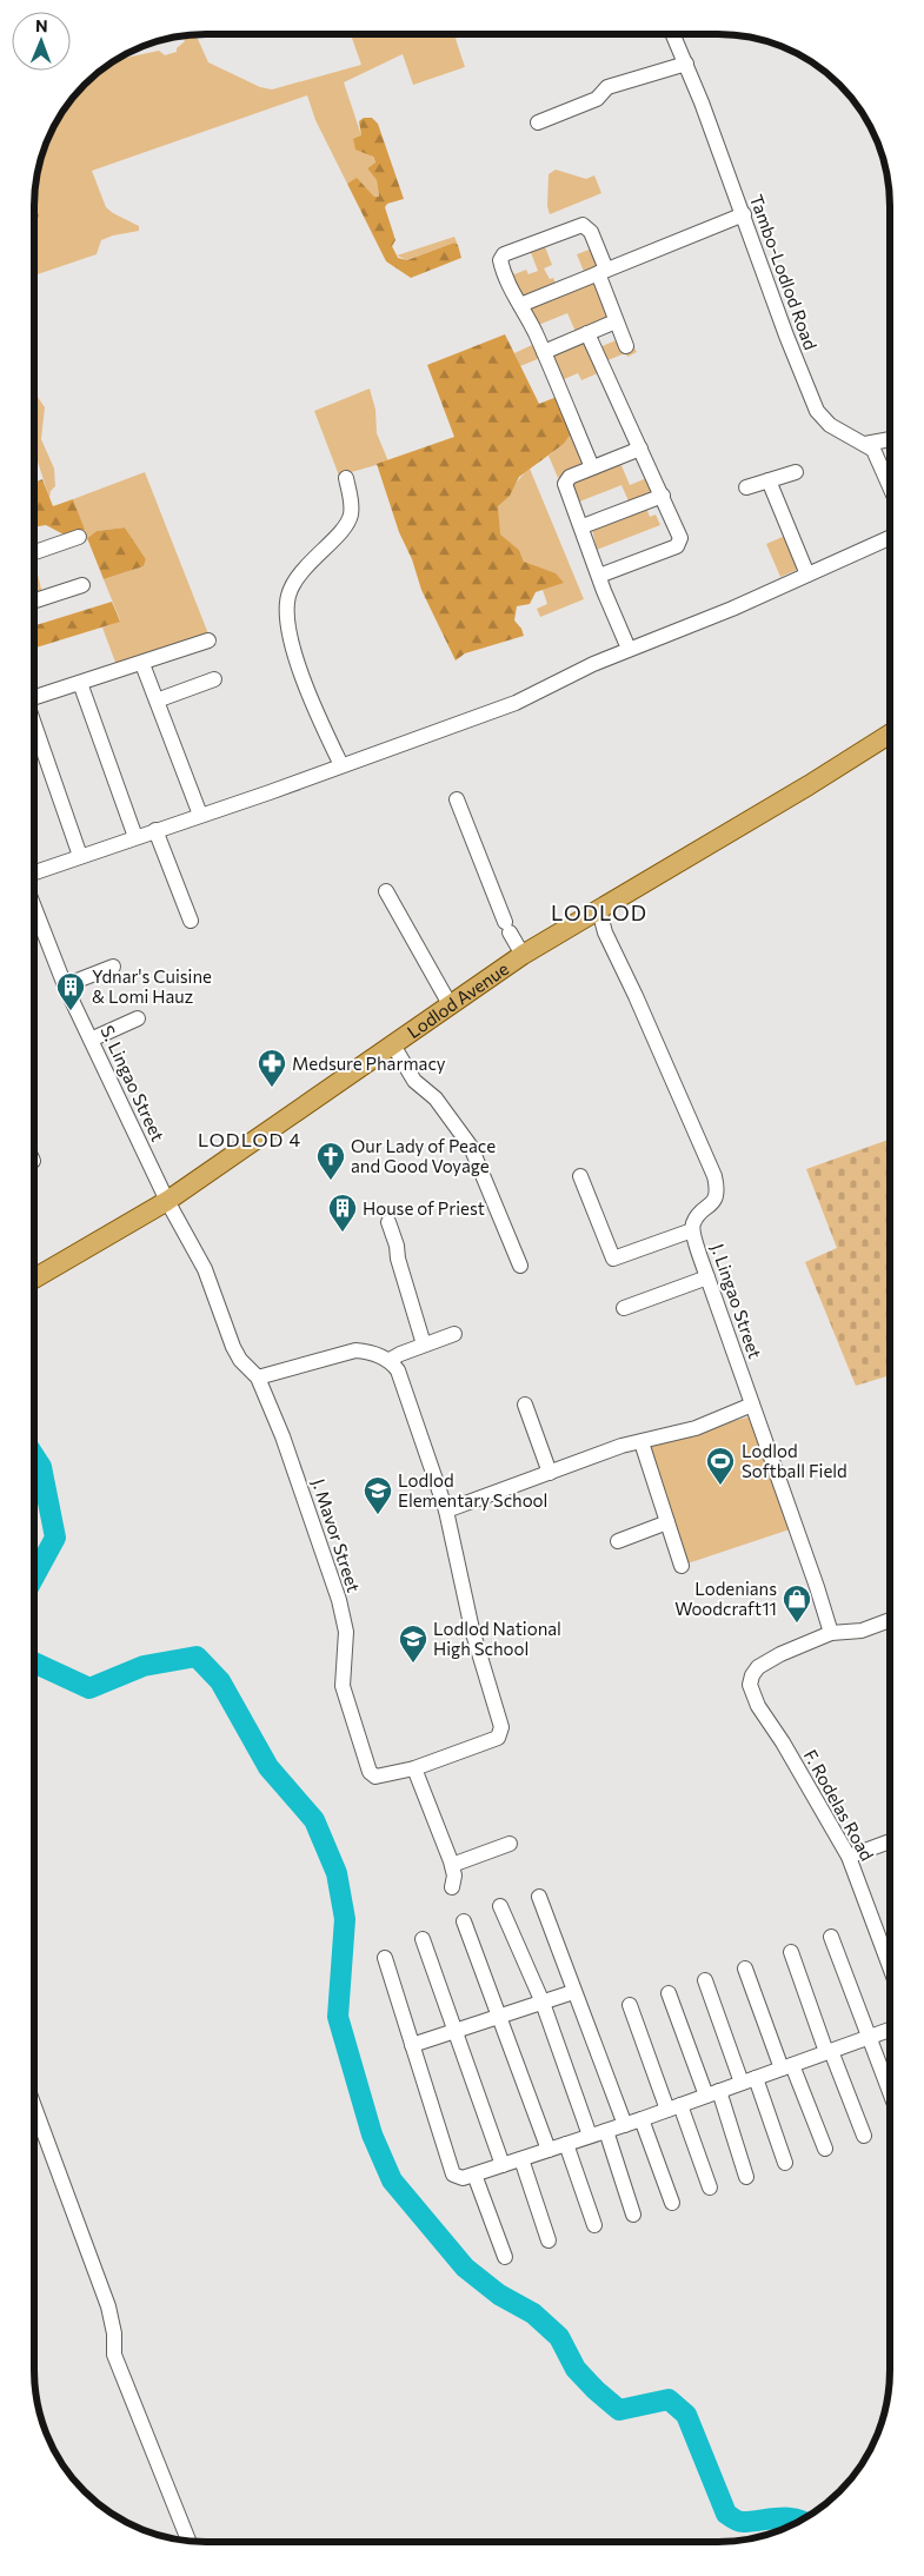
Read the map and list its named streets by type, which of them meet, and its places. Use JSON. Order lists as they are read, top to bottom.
{
  "streets": {
    "main road": ["Lodlod Avenue"],
    "street": [
      "Tambo-Lodlod Road",
      "S. Lingao Street",
      "J. Lingao Street",
      "J. Mavor Street",
      "F. Rodelas Road"
    ]
  },
  "crossings": [
    ["Lodlod Avenue", "S. Lingao Street"],
    ["Lodlod Avenue", "J. Lingao Street"],
    ["Lodlod Avenue", "J. Mavor Street"],
    ["S. Lingao Street", "J. Mavor Street"],
    ["J. Lingao Street", "F. Rodelas Road"]
  ],
  "districts": ["LODLOD", "LODLOD 4"],
  "places": {
    "building": ["Ydnar's Cuisine & Lomi Hauz", "House of Priest"],
    "pharmacy": ["Medsure Pharmacy"],
    "church": ["Our Lady of Peace and Good Voyage"],
    "sports": ["Lodlod Softball Field"],
    "school or university": ["Lodlod Elementary School", "Lodlod National High School"],
    "shop": ["Lodenians Woodcraft11"]
  },
  "north": "top"
}
